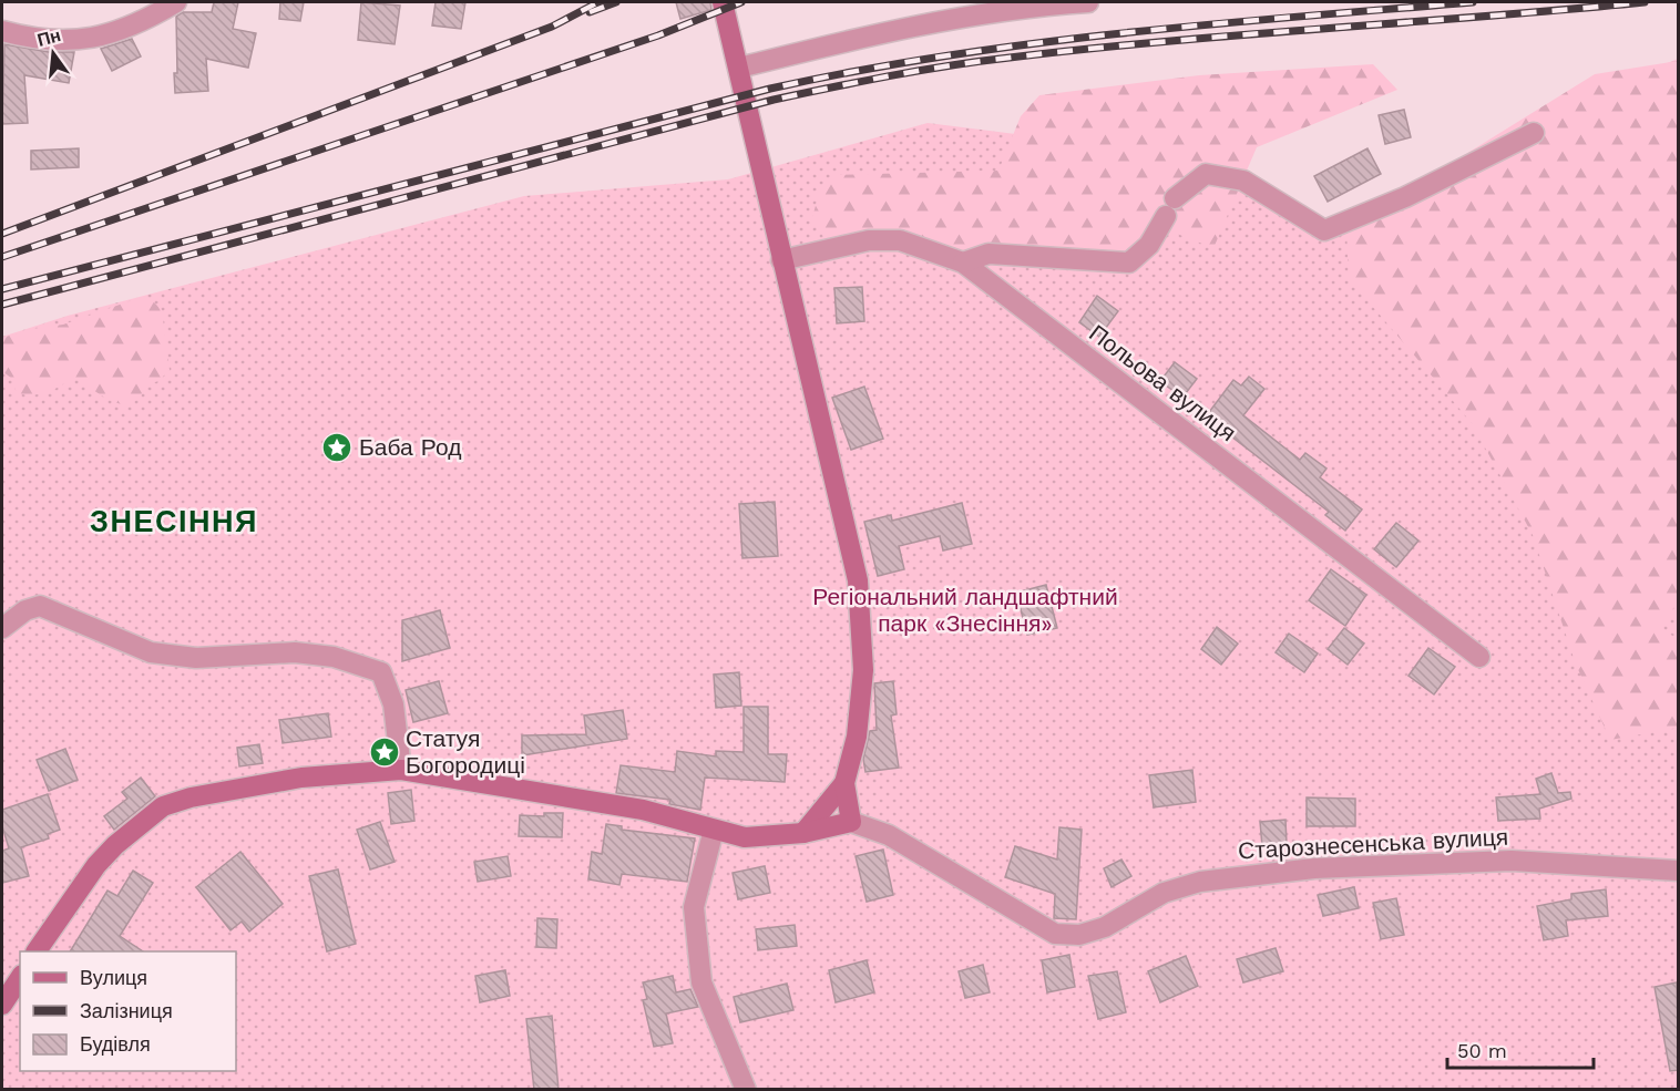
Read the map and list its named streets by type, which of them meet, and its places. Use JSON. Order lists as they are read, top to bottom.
{
  "streets": {
    "street": ["Польова вулиця", "Старознесенська вулиця"]
  },
  "districts": ["ЗНЕСІННЯ"],
  "parks": ["Регіональний ландшафтний парк «Знесіння»"],
  "places": {
    "place": ["Баба Род", "Статуя Богородиці"]
  },
  "legend": ["Вулиця", "Залізниця", "Будівля"],
  "scale_bar": "50 m",
  "north": "top"
}
